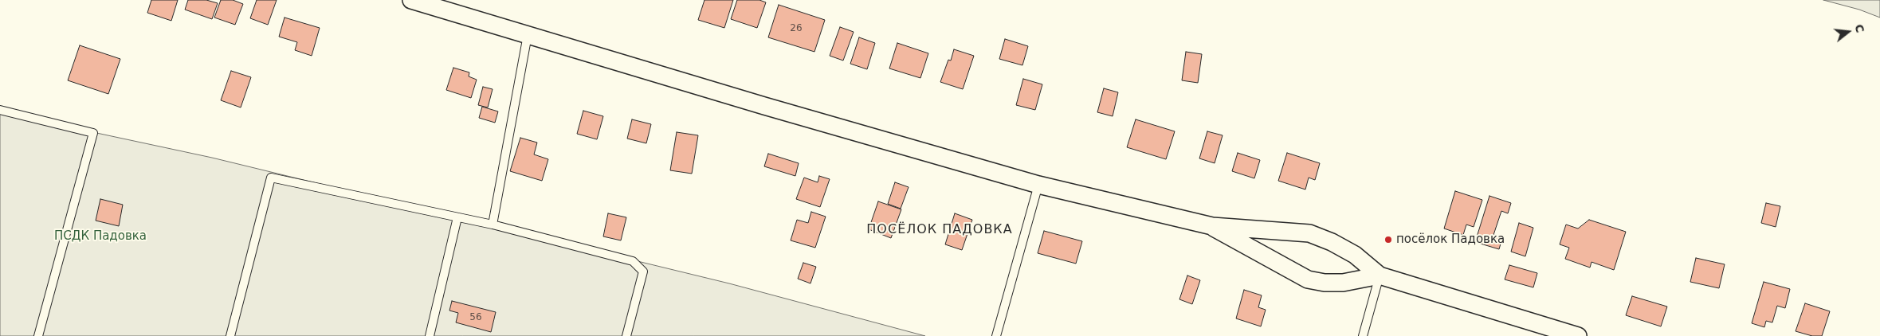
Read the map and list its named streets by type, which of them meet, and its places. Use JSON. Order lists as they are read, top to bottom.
{
  "districts": ["ПОСЁЛОК ПАДОВКА"],
  "parks": ["ПСДК Падовка"],
  "places": ["посёлок Падовка"],
  "house_numbers": ["26", "56"],
  "north": "right"
}
